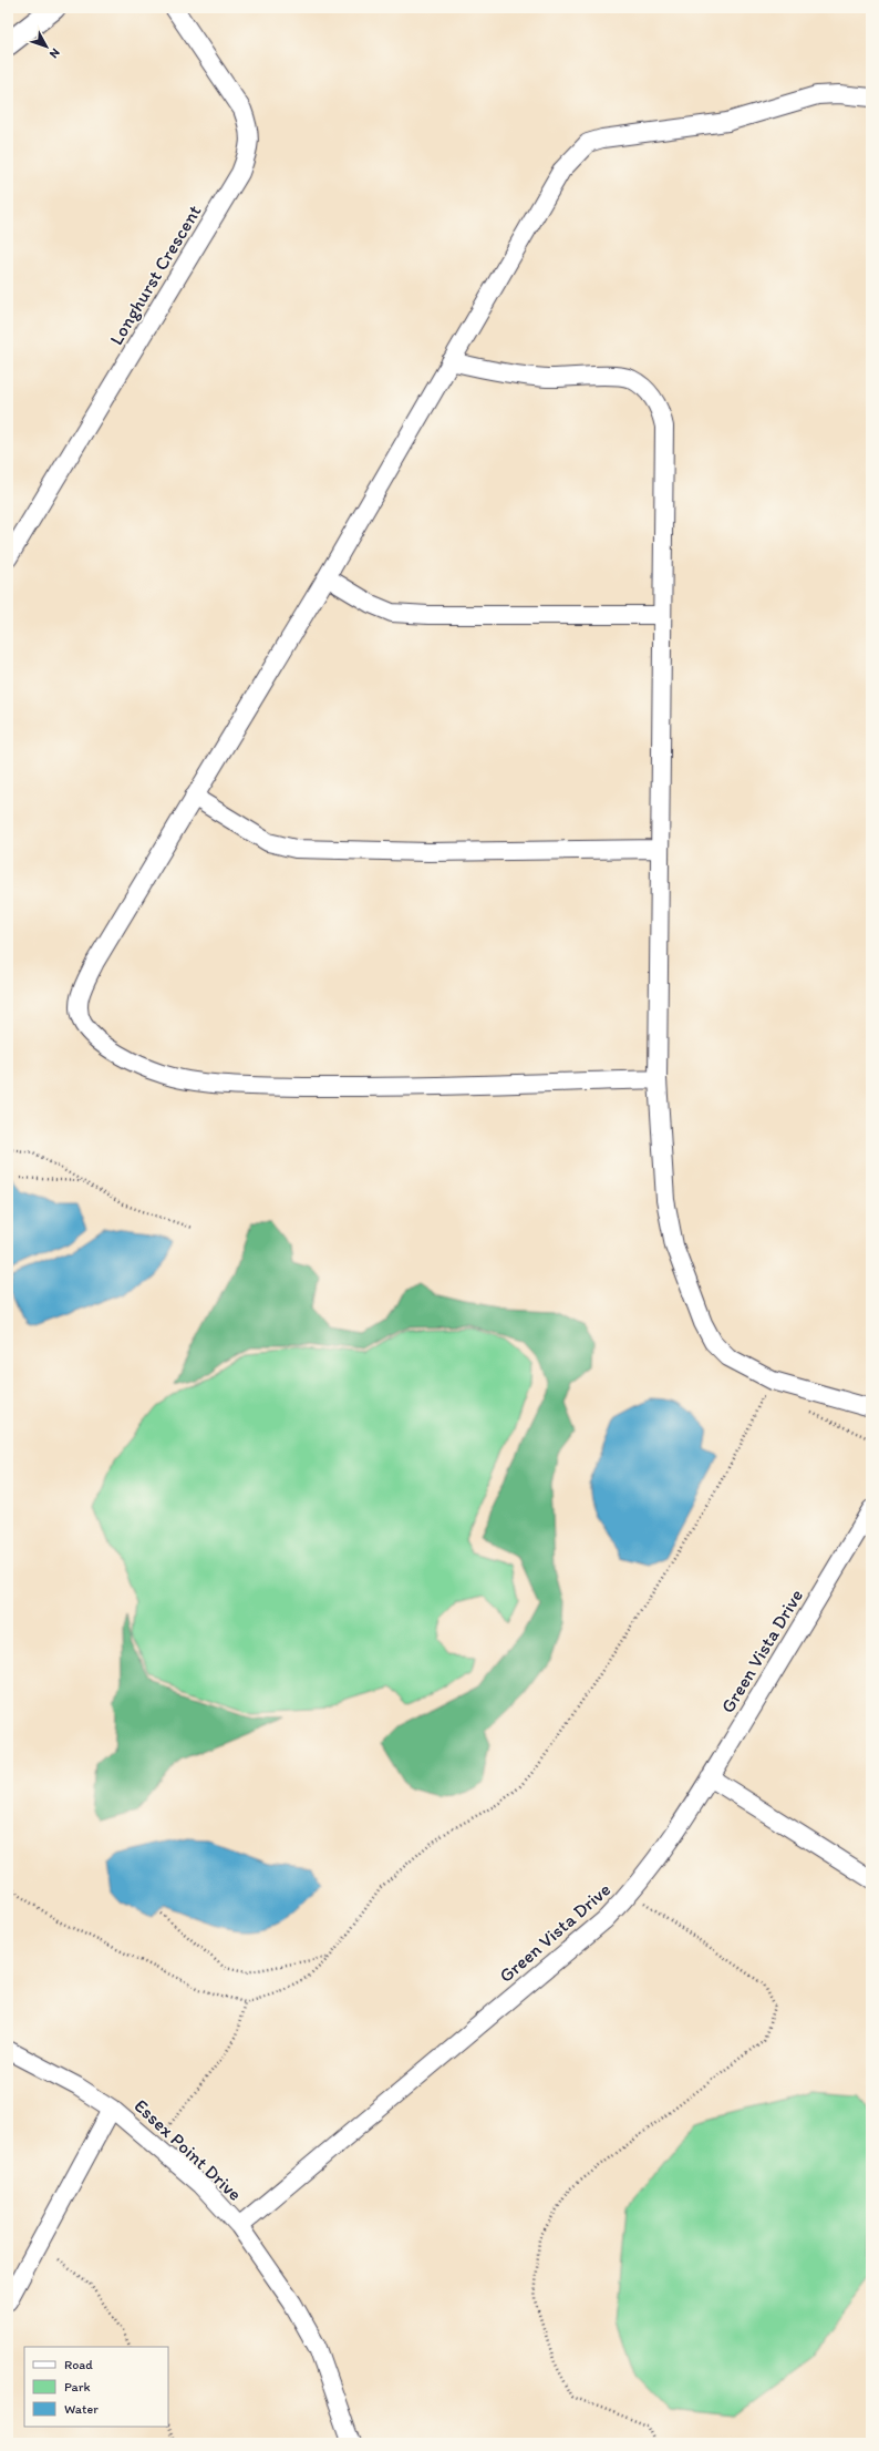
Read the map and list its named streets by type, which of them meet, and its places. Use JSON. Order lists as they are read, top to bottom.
{
  "streets": {
    "street": ["Longhurst Crescent", "Green Vista Drive", "Essex Point Drive"]
  },
  "crossings": [
    ["Green Vista Drive", "Essex Point Drive"]
  ],
  "legend": ["Road", "Park", "Water"],
  "north": "bottom right"
}
